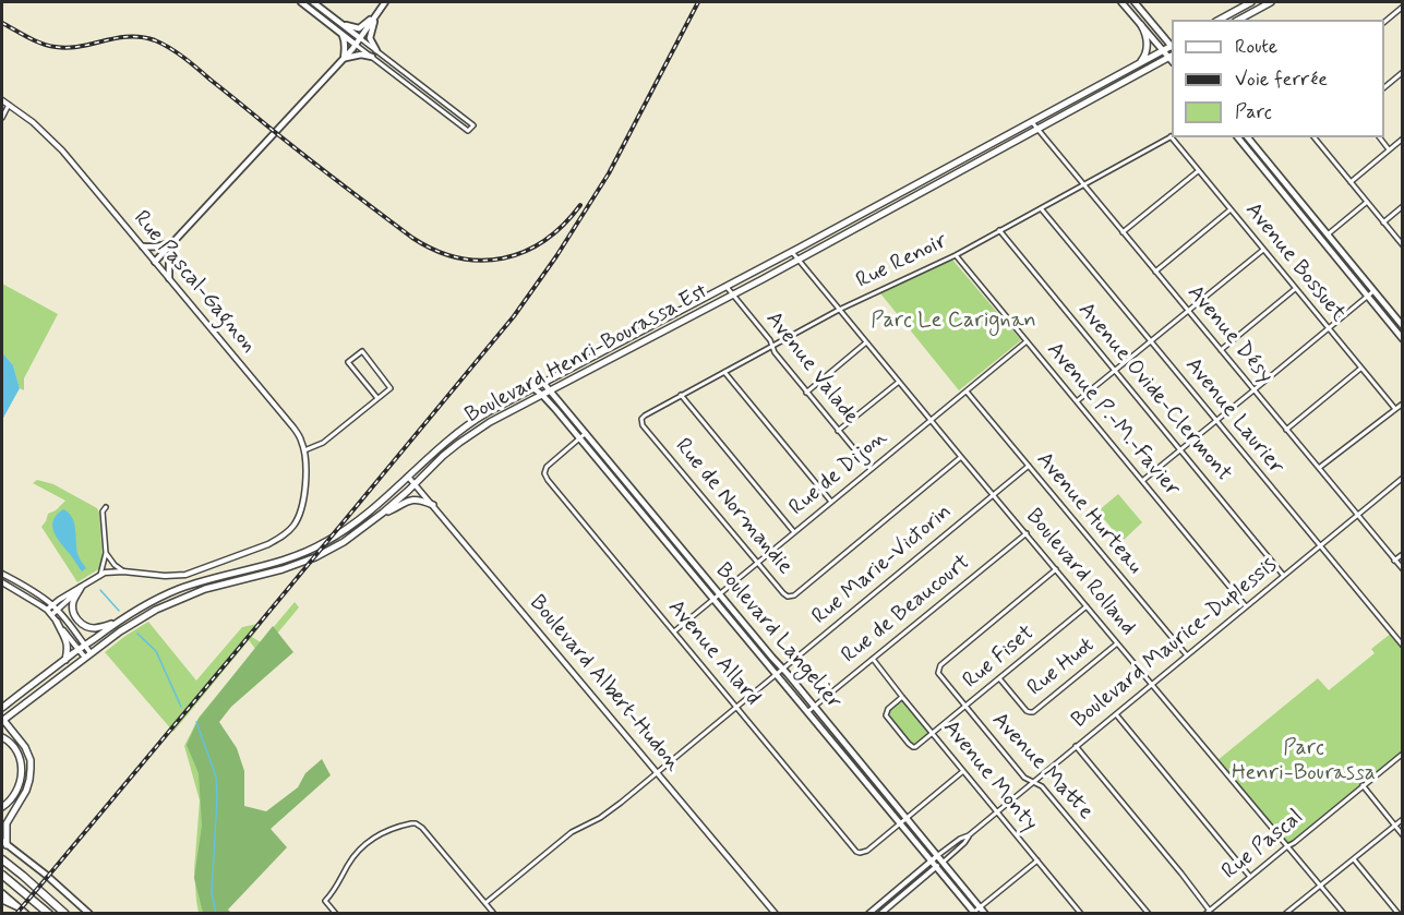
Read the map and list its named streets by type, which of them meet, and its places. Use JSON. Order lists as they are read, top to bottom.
{
  "streets": {
    "main road": ["Boulevard Henri-Bourassa Est", "Boulevard Langelier"],
    "street": [
      "Rue Renoir",
      "Avenue Bossuet",
      "Rue Pascal-Gagnon",
      "Avenue Désy",
      "Avenue Valade",
      "Avenue Ovide-Clermont",
      "Avenue Laurier",
      "Avenue P.-M.-Favier",
      "Rue de Dijon",
      "Rue de Normandie",
      "Avenue Hurteau",
      "Rue Marie-Victorin",
      "Boulevard Rolland",
      "Rue de Beaucourt",
      "Boulevard Maurice-Duplessis",
      "Avenue Allard",
      "Rue Fiset",
      "Rue Huot",
      "Boulevard Albert-Hudon",
      "Avenue Matte",
      "Avenue Monty",
      "Rue Pascal"
    ]
  },
  "crossings": [
    ["Rue Renoir", "Avenue Désy"],
    ["Rue Renoir", "Avenue Valade"],
    ["Rue Renoir", "Avenue Ovide-Clermont"],
    ["Rue Renoir", "Avenue Laurier"],
    ["Rue Renoir", "Avenue P.-M.-Favier"],
    ["Rue Renoir", "Rue de Normandie"],
    ["Rue Renoir", "Boulevard Rolland"],
    ["Avenue Désy", "Boulevard Henri-Bourassa Est"],
    ["Avenue Désy", "Boulevard Maurice-Duplessis"],
    ["Boulevard Henri-Bourassa Est", "Avenue Valade"],
    ["Boulevard Henri-Bourassa Est", "Boulevard Rolland"],
    ["Boulevard Henri-Bourassa Est", "Boulevard Langelier"],
    ["Boulevard Henri-Bourassa Est", "Boulevard Albert-Hudon"],
    ["Avenue Valade", "Rue de Dijon"],
    ["Avenue Ovide-Clermont", "Boulevard Maurice-Duplessis"],
    ["Avenue Laurier", "Boulevard Maurice-Duplessis"],
    ["Avenue P.-M.-Favier", "Rue de Dijon"],
    ["Avenue P.-M.-Favier", "Boulevard Maurice-Duplessis"],
    ["Rue de Dijon", "Rue de Normandie"],
    ["Rue de Dijon", "Avenue Hurteau"],
    ["Rue de Dijon", "Boulevard Rolland"],
    ["Rue de Dijon", "Boulevard Langelier"],
    ["Rue de Dijon", "Avenue Allard"],
    ["Rue de Normandie", "Boulevard Rolland"],
    ["Avenue Hurteau", "Rue Marie-Victorin"],
    ["Avenue Hurteau", "Boulevard Maurice-Duplessis"],
    ["Rue Marie-Victorin", "Boulevard Rolland"],
    ["Rue Marie-Victorin", "Boulevard Langelier"],
    ["Rue Marie-Victorin", "Avenue Allard"],
    ["Rue Marie-Victorin", "Boulevard Albert-Hudon"],
    ["Boulevard Rolland", "Rue de Beaucourt"],
    ["Boulevard Rolland", "Boulevard Maurice-Duplessis"],
    ["Boulevard Rolland", "Rue Fiset"],
    ["Boulevard Rolland", "Rue Huot"],
    ["Boulevard Rolland", "Avenue Matte"],
    ["Boulevard Rolland", "Rue Pascal"],
    ["Rue de Beaucourt", "Boulevard Langelier"],
    ["Rue de Beaucourt", "Avenue Monty"],
    ["Boulevard Langelier", "Boulevard Maurice-Duplessis"],
    ["Boulevard Langelier", "Avenue Allard"],
    ["Boulevard Maurice-Duplessis", "Avenue Matte"],
    ["Boulevard Maurice-Duplessis", "Avenue Monty"],
    ["Rue Fiset", "Rue Huot"],
    ["Rue Fiset", "Avenue Matte"],
    ["Rue Fiset", "Avenue Monty"]
  ],
  "parks": ["Parc Le Carignan", "Parc Henri-Bourassa"],
  "legend": ["Route", "Voie ferrée", "Parc"]
}
